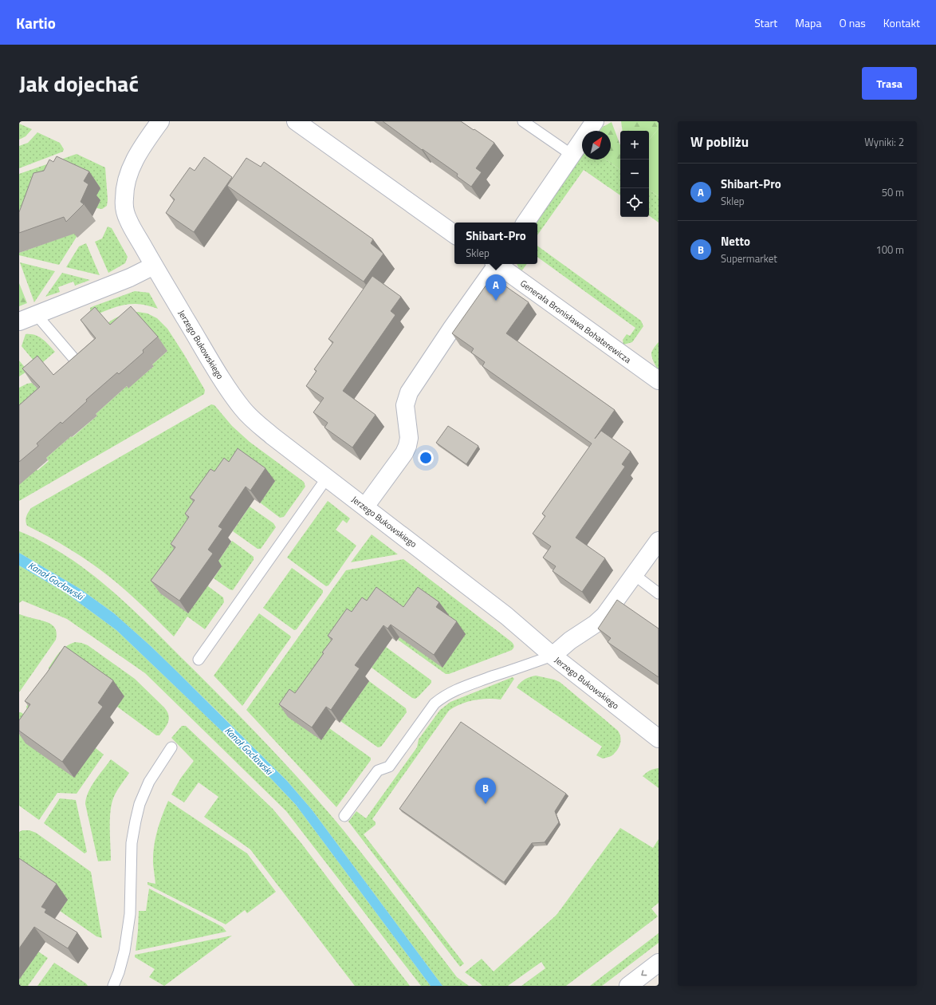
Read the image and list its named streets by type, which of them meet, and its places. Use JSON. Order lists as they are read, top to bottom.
{
  "streets": {
    "street": ["Generała Bronisława Bohaterewicza", "Jerzego Bukowskiego"]
  },
  "water": ["Kanał Gocławski"],
  "north": "top right",
  "page": {
    "header": "Kartio",
    "nav": [
      "Start",
      "Mapa",
      "O nas",
      "Kontakt"
    ],
    "title": "Jak dojechać",
    "buttons": "Trasa",
    "heading": ["W pobliżu", "Wyniki: 2"],
    "map_buttons": ["+", "−"],
    "list": [
      {
        "mark": "A",
        "name": "Shibart-Pro",
        "note": "Sklep",
        "value": "50 m"
      },
      {
        "mark": "B",
        "name": "Netto",
        "note": "Supermarket",
        "value": "100 m"
      }
    ],
    "popup": ["Shibart-Pro", "Sklep"],
    "pins": ["A", "B"]
  }
}
